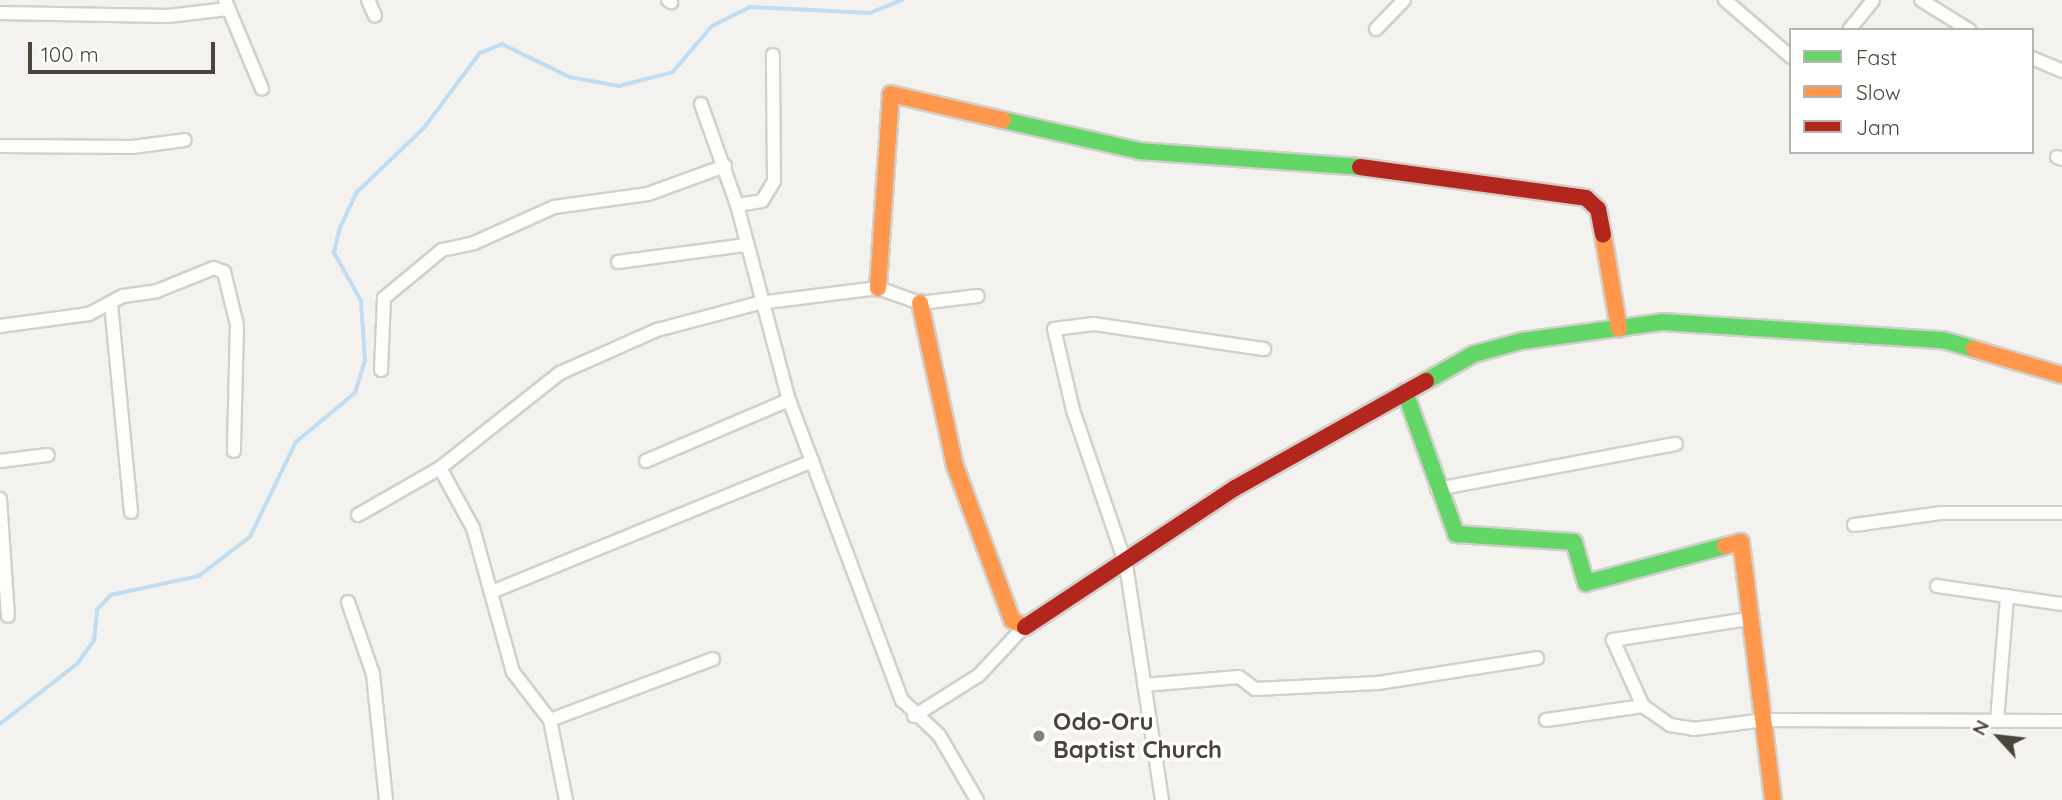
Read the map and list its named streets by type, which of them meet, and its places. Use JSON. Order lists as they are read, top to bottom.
{
  "places": ["Odo-Oru Baptist Church"],
  "legend": ["Fast", "Slow", "Jam"],
  "scale_bar": "100 m",
  "north": "top left"
}
